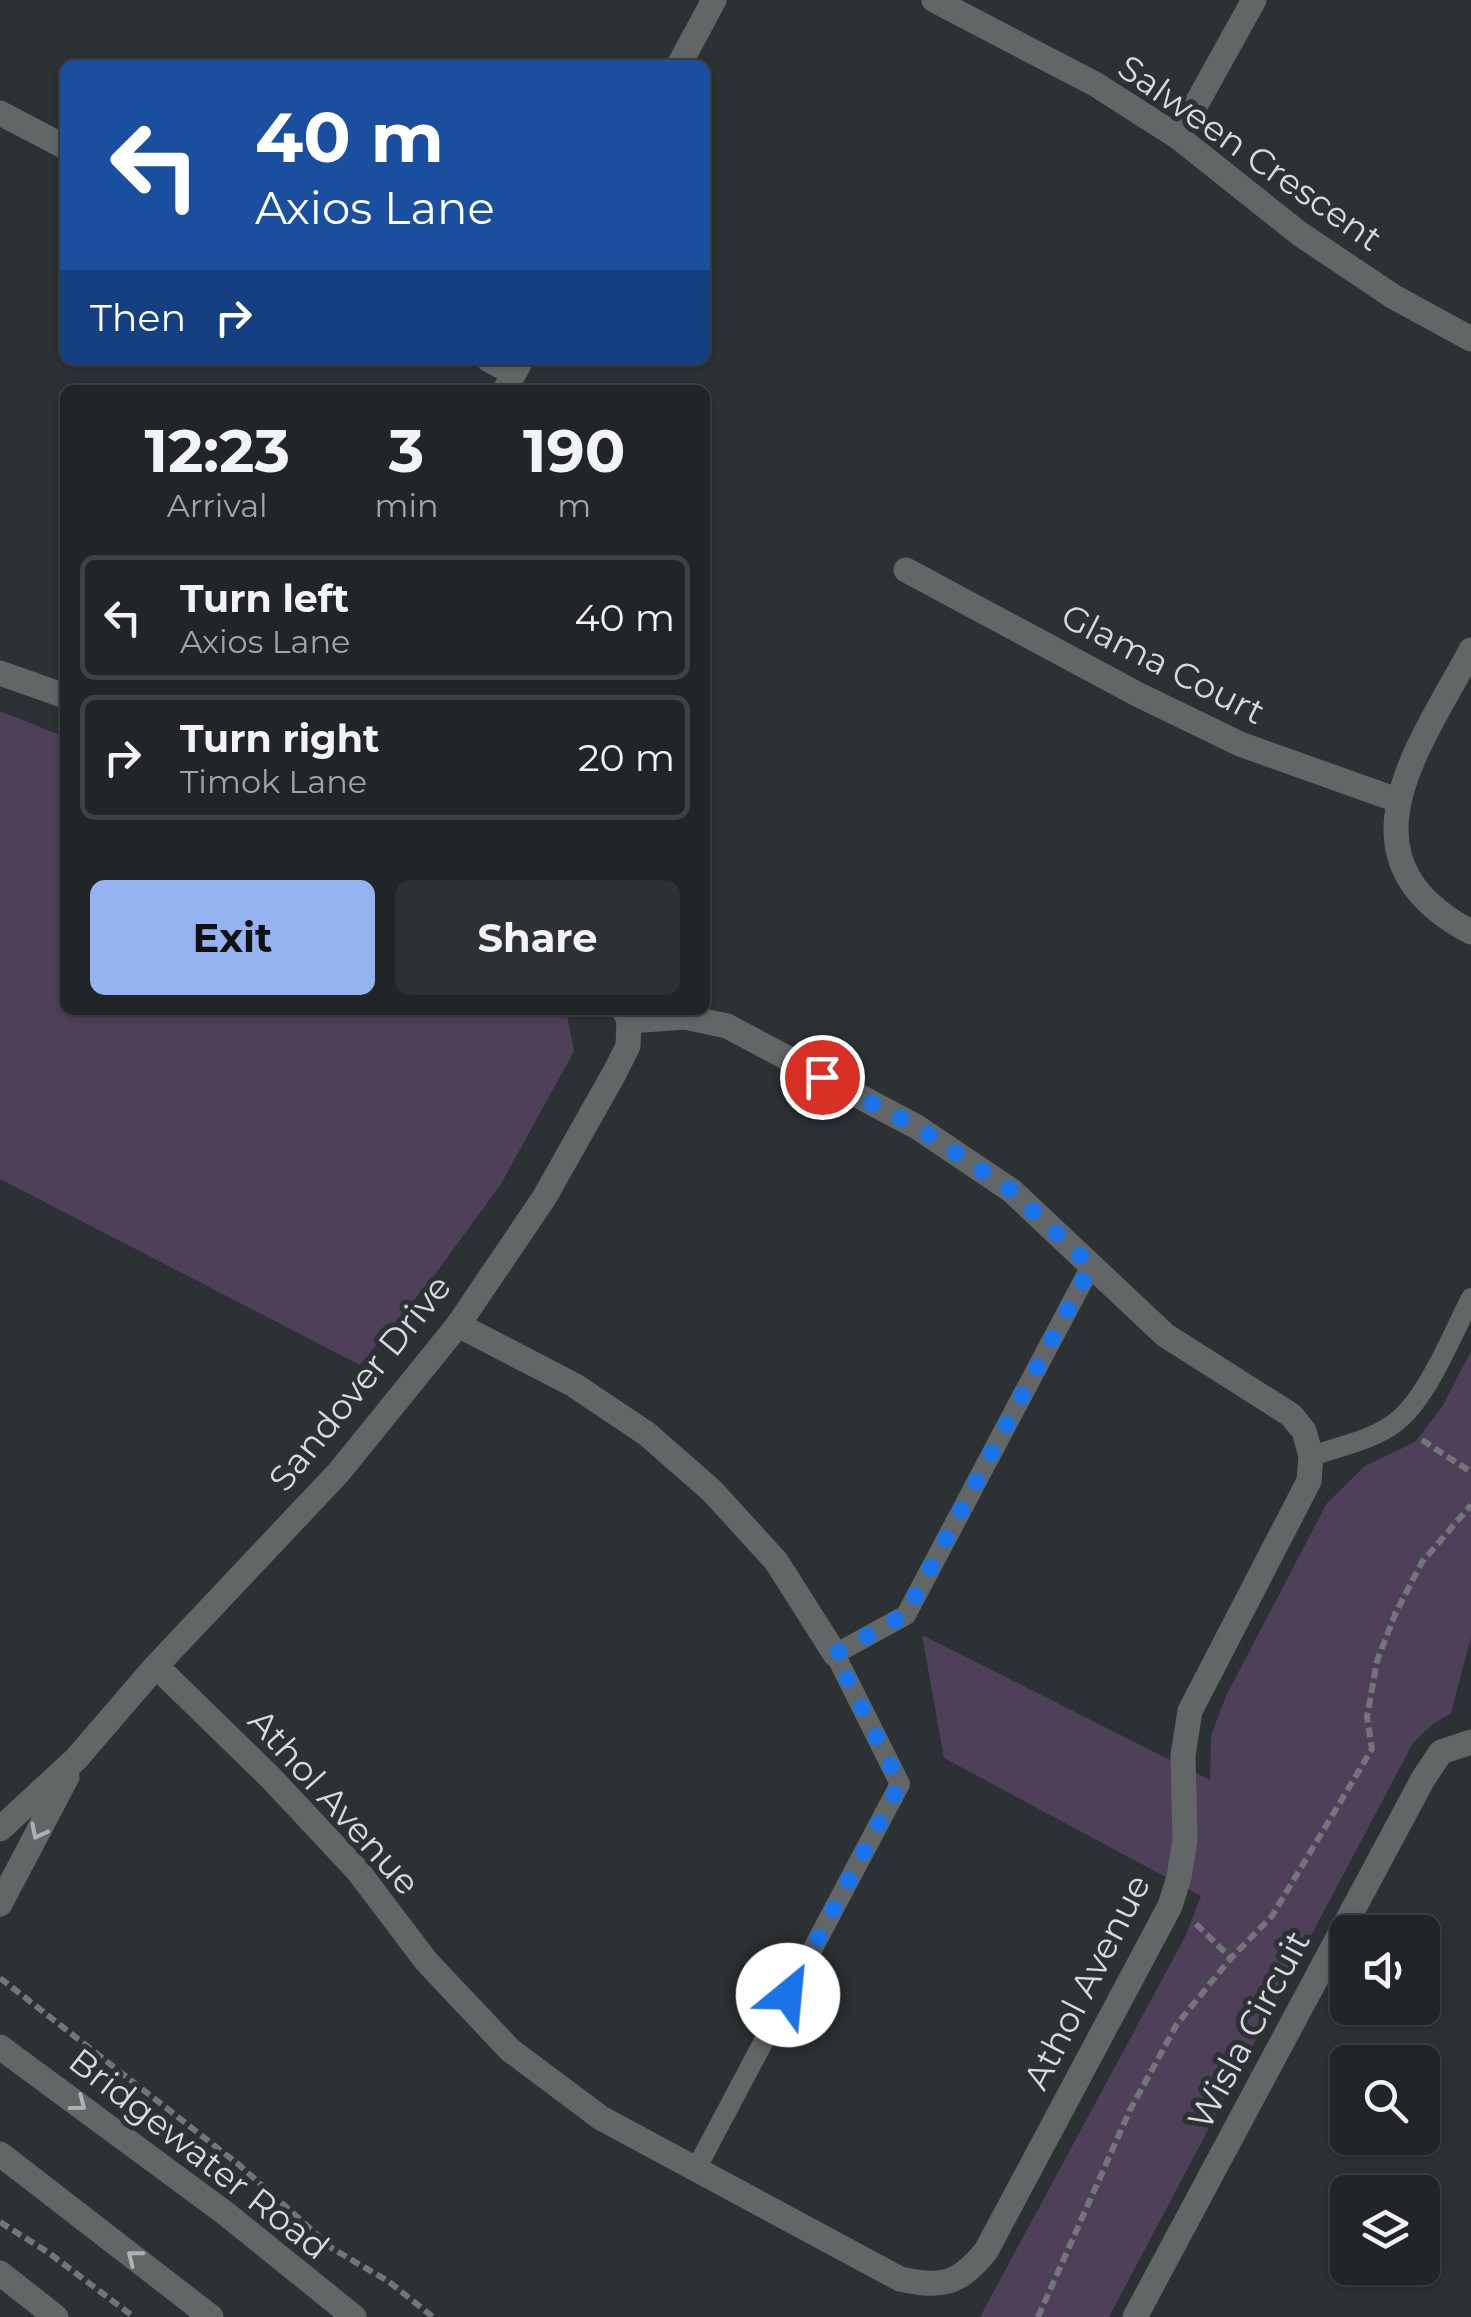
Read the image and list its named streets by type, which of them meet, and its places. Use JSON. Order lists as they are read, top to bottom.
{
  "streets": {
    "street": [
      "Salween Crescent",
      "Glama Court",
      "Sandover Drive",
      "Athol Avenue",
      "Wisla Circuit",
      "Bridgewater Road"
    ]
  },
  "crossings": [
    ["Sandover Drive", "Athol Avenue"]
  ],
  "page": {
    "turn": ["40 m", "Axios Lane"],
    "then": "Then",
    "eta": [
      "12:23",
      "Arrival",
      "3",
      "min",
      "190",
      "m"
    ],
    "list": [
      {
        "name": "Turn left",
        "note": "Axios Lane",
        "value": "40 m"
      },
      {
        "name": "Turn right",
        "note": "Timok Lane",
        "value": "20 m"
      }
    ],
    "buttons": ["Exit", "Share"]
  }
}
